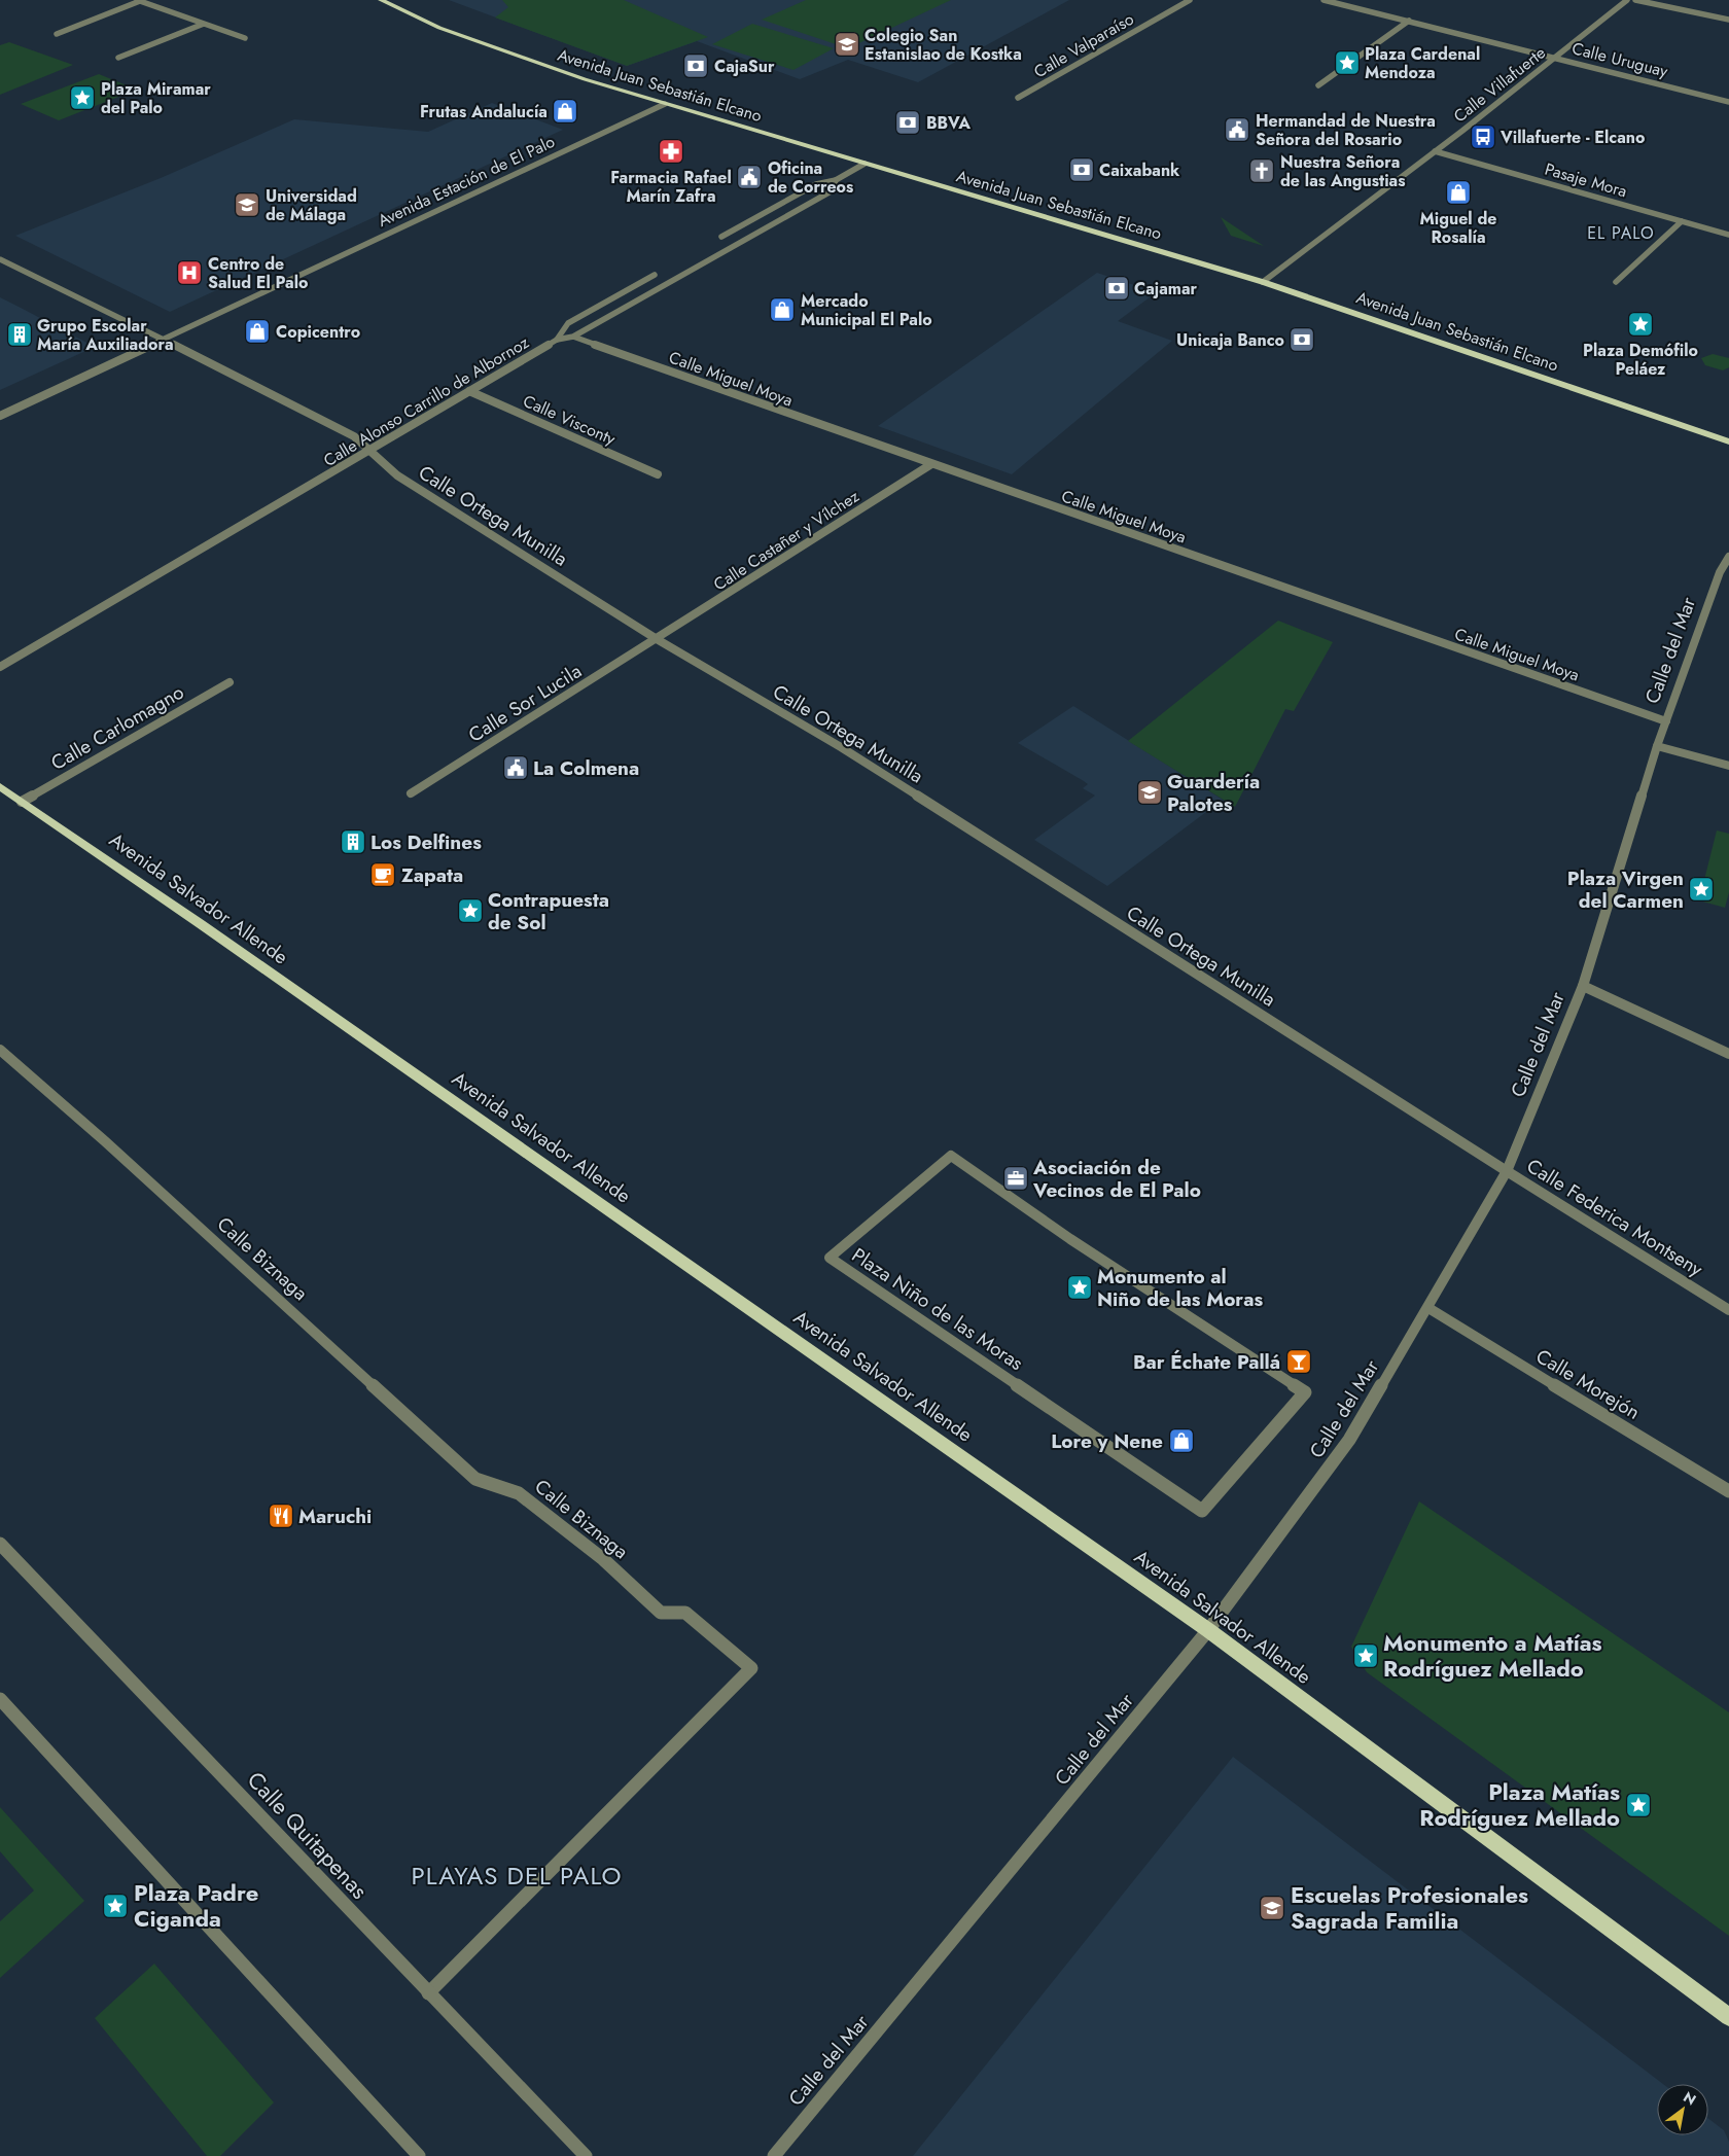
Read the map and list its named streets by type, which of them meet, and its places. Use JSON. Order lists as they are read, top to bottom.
{
  "streets": {
    "main road": ["Avenida Juan Sebastián Elcano", "Avenida Salvador Allende"],
    "street": [
      "Calle Valparaíso",
      "Calle Uruguay",
      "Calle Villafuerte",
      "Pasaje Mora",
      "Avenida Estación de El Palo",
      "Calle Miguel Moya",
      "Calle Alonso Carrillo de Albornoz",
      "Calle Visconty",
      "Calle Ortega Munilla",
      "Calle Castañer y Vílchez",
      "Calle del Mar",
      "Calle Sor Lucila",
      "Calle Carlomagno",
      "Calle Federica Montseny",
      "Calle Biznaga",
      "Plaza Niño de las Moras",
      "Calle Morejón",
      "Calle Quitapenas"
    ]
  },
  "crossings": [
    ["Calle Uruguay", "Calle Villafuerte"],
    ["Calle Villafuerte", "Avenida Juan Sebastián Elcano"],
    ["Calle Villafuerte", "Pasaje Mora"],
    ["Avenida Juan Sebastián Elcano", "Avenida Estación de El Palo"],
    ["Avenida Juan Sebastián Elcano", "Calle Alonso Carrillo de Albornoz"],
    ["Avenida Estación de El Palo", "Calle Ortega Munilla"],
    ["Calle Miguel Moya", "Calle Alonso Carrillo de Albornoz"],
    ["Calle Miguel Moya", "Calle Castañer y Vílchez"],
    ["Calle Miguel Moya", "Calle del Mar"],
    ["Calle Alonso Carrillo de Albornoz", "Calle Visconty"],
    ["Calle Alonso Carrillo de Albornoz", "Calle Ortega Munilla"],
    ["Calle Ortega Munilla", "Calle Castañer y Vílchez"],
    ["Calle Ortega Munilla", "Calle del Mar"],
    ["Calle Ortega Munilla", "Calle Sor Lucila"],
    ["Calle Ortega Munilla", "Calle Federica Montseny"],
    ["Calle Castañer y Vílchez", "Calle Sor Lucila"],
    ["Calle del Mar", "Avenida Salvador Allende"],
    ["Calle del Mar", "Calle Federica Montseny"],
    ["Calle del Mar", "Calle Morejón"],
    ["Calle Carlomagno", "Avenida Salvador Allende"],
    ["Calle Biznaga", "Calle Quitapenas"]
  ],
  "districts": ["EL PALO", "PLAYAS DEL PALO"],
  "places": {
    "school or university": [
      "Colegio San Estanislao de Kostka",
      "Universidad de Málaga",
      "Guardería Palotes",
      "Escuelas Profesionales Sagrada Familia"
    ],
    "place": [
      "Plaza Cardenal Mendoza",
      "Plaza Miramar del Palo",
      "Plaza Demófilo Peláez",
      "Plaza Virgen del Carmen",
      "Contrapuesta de Sol",
      "Monumento al Niño de las Moras",
      "Monumento a Matías Rodríguez Mellado",
      "Plaza Matías Rodríguez Mellado",
      "Plaza Padre Ciganda"
    ],
    "bank": [
      "CajaSur",
      "BBVA",
      "Caixabank",
      "Cajamar",
      "Unicaja Banco"
    ],
    "shop": [
      "Frutas Andalucía",
      "Miguel de Rosalía",
      "Mercado Municipal El Palo",
      "Copicentro",
      "Lore y Nene"
    ],
    "public building": ["Hermandad de Nuestra Señora del Rosario", "Oficina de Correos", "La Colmena"],
    "bus stop": ["Villafuerte - Elcano"],
    "pharmacy": ["Farmacia Rafael Marín Zafra"],
    "church": ["Nuestra Señora de las Angustias"],
    "hospital": ["Centro de Salud El Palo"],
    "building": ["Grupo Escolar María Auxiliadora", "Los Delfines"],
    "cafe": ["Zapata"],
    "office": ["Asociación de Vecinos de El Palo"],
    "bar": ["Bar Échate Pallá"],
    "restaurant": ["Maruchi"]
  },
  "north": "top right"
}
